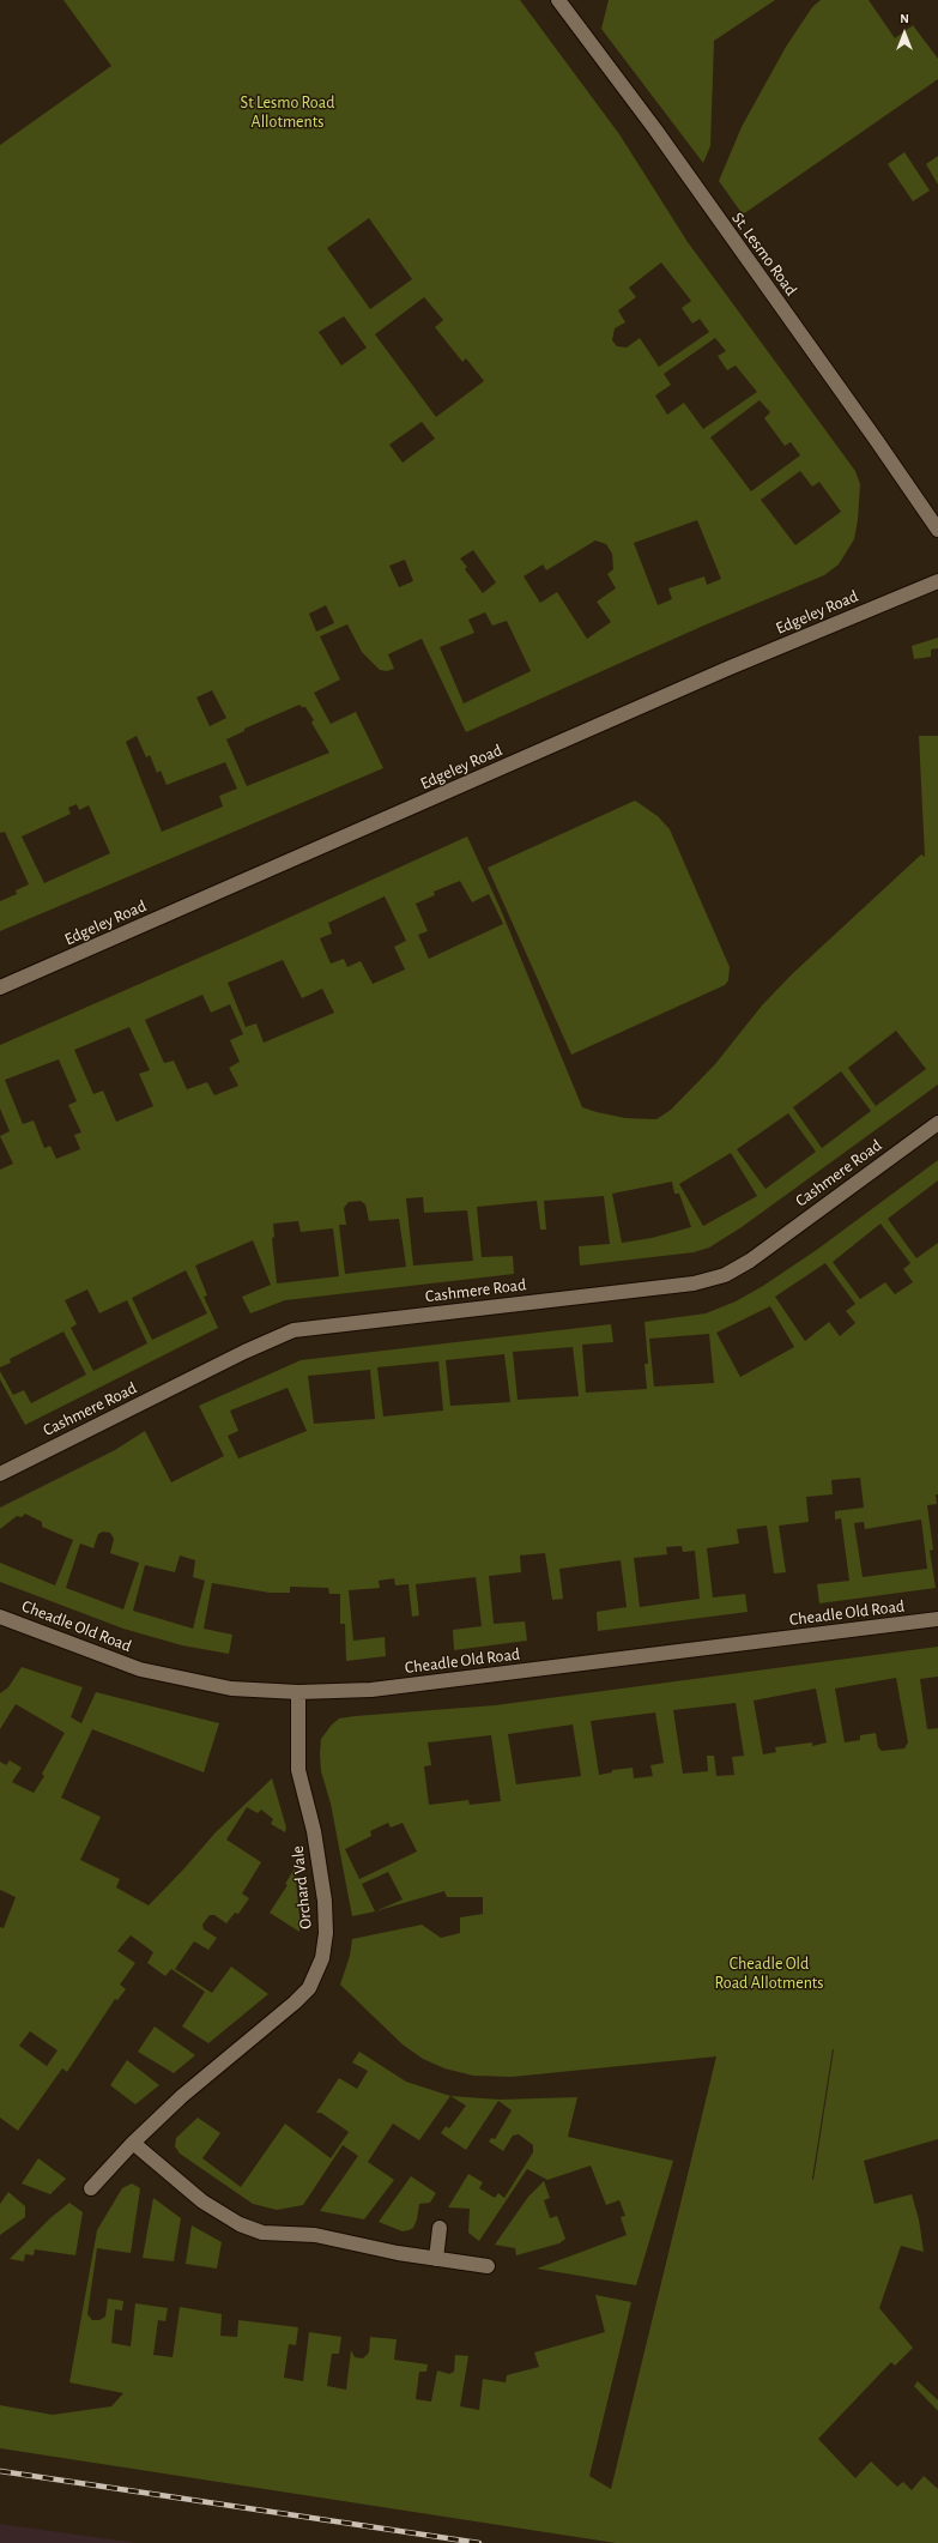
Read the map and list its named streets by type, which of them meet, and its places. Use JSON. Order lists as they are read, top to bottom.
{
  "streets": {
    "street": [
      "St. Lesmo Road",
      "Edgeley Road",
      "Cashmere Road",
      "Cheadle Old Road",
      "Orchard Vale"
    ]
  },
  "crossings": [
    ["Cheadle Old Road", "Orchard Vale"]
  ],
  "parks": ["St Lesmo Road Allotments", "Cheadle Old Road Allotments"],
  "north": "top"
}
